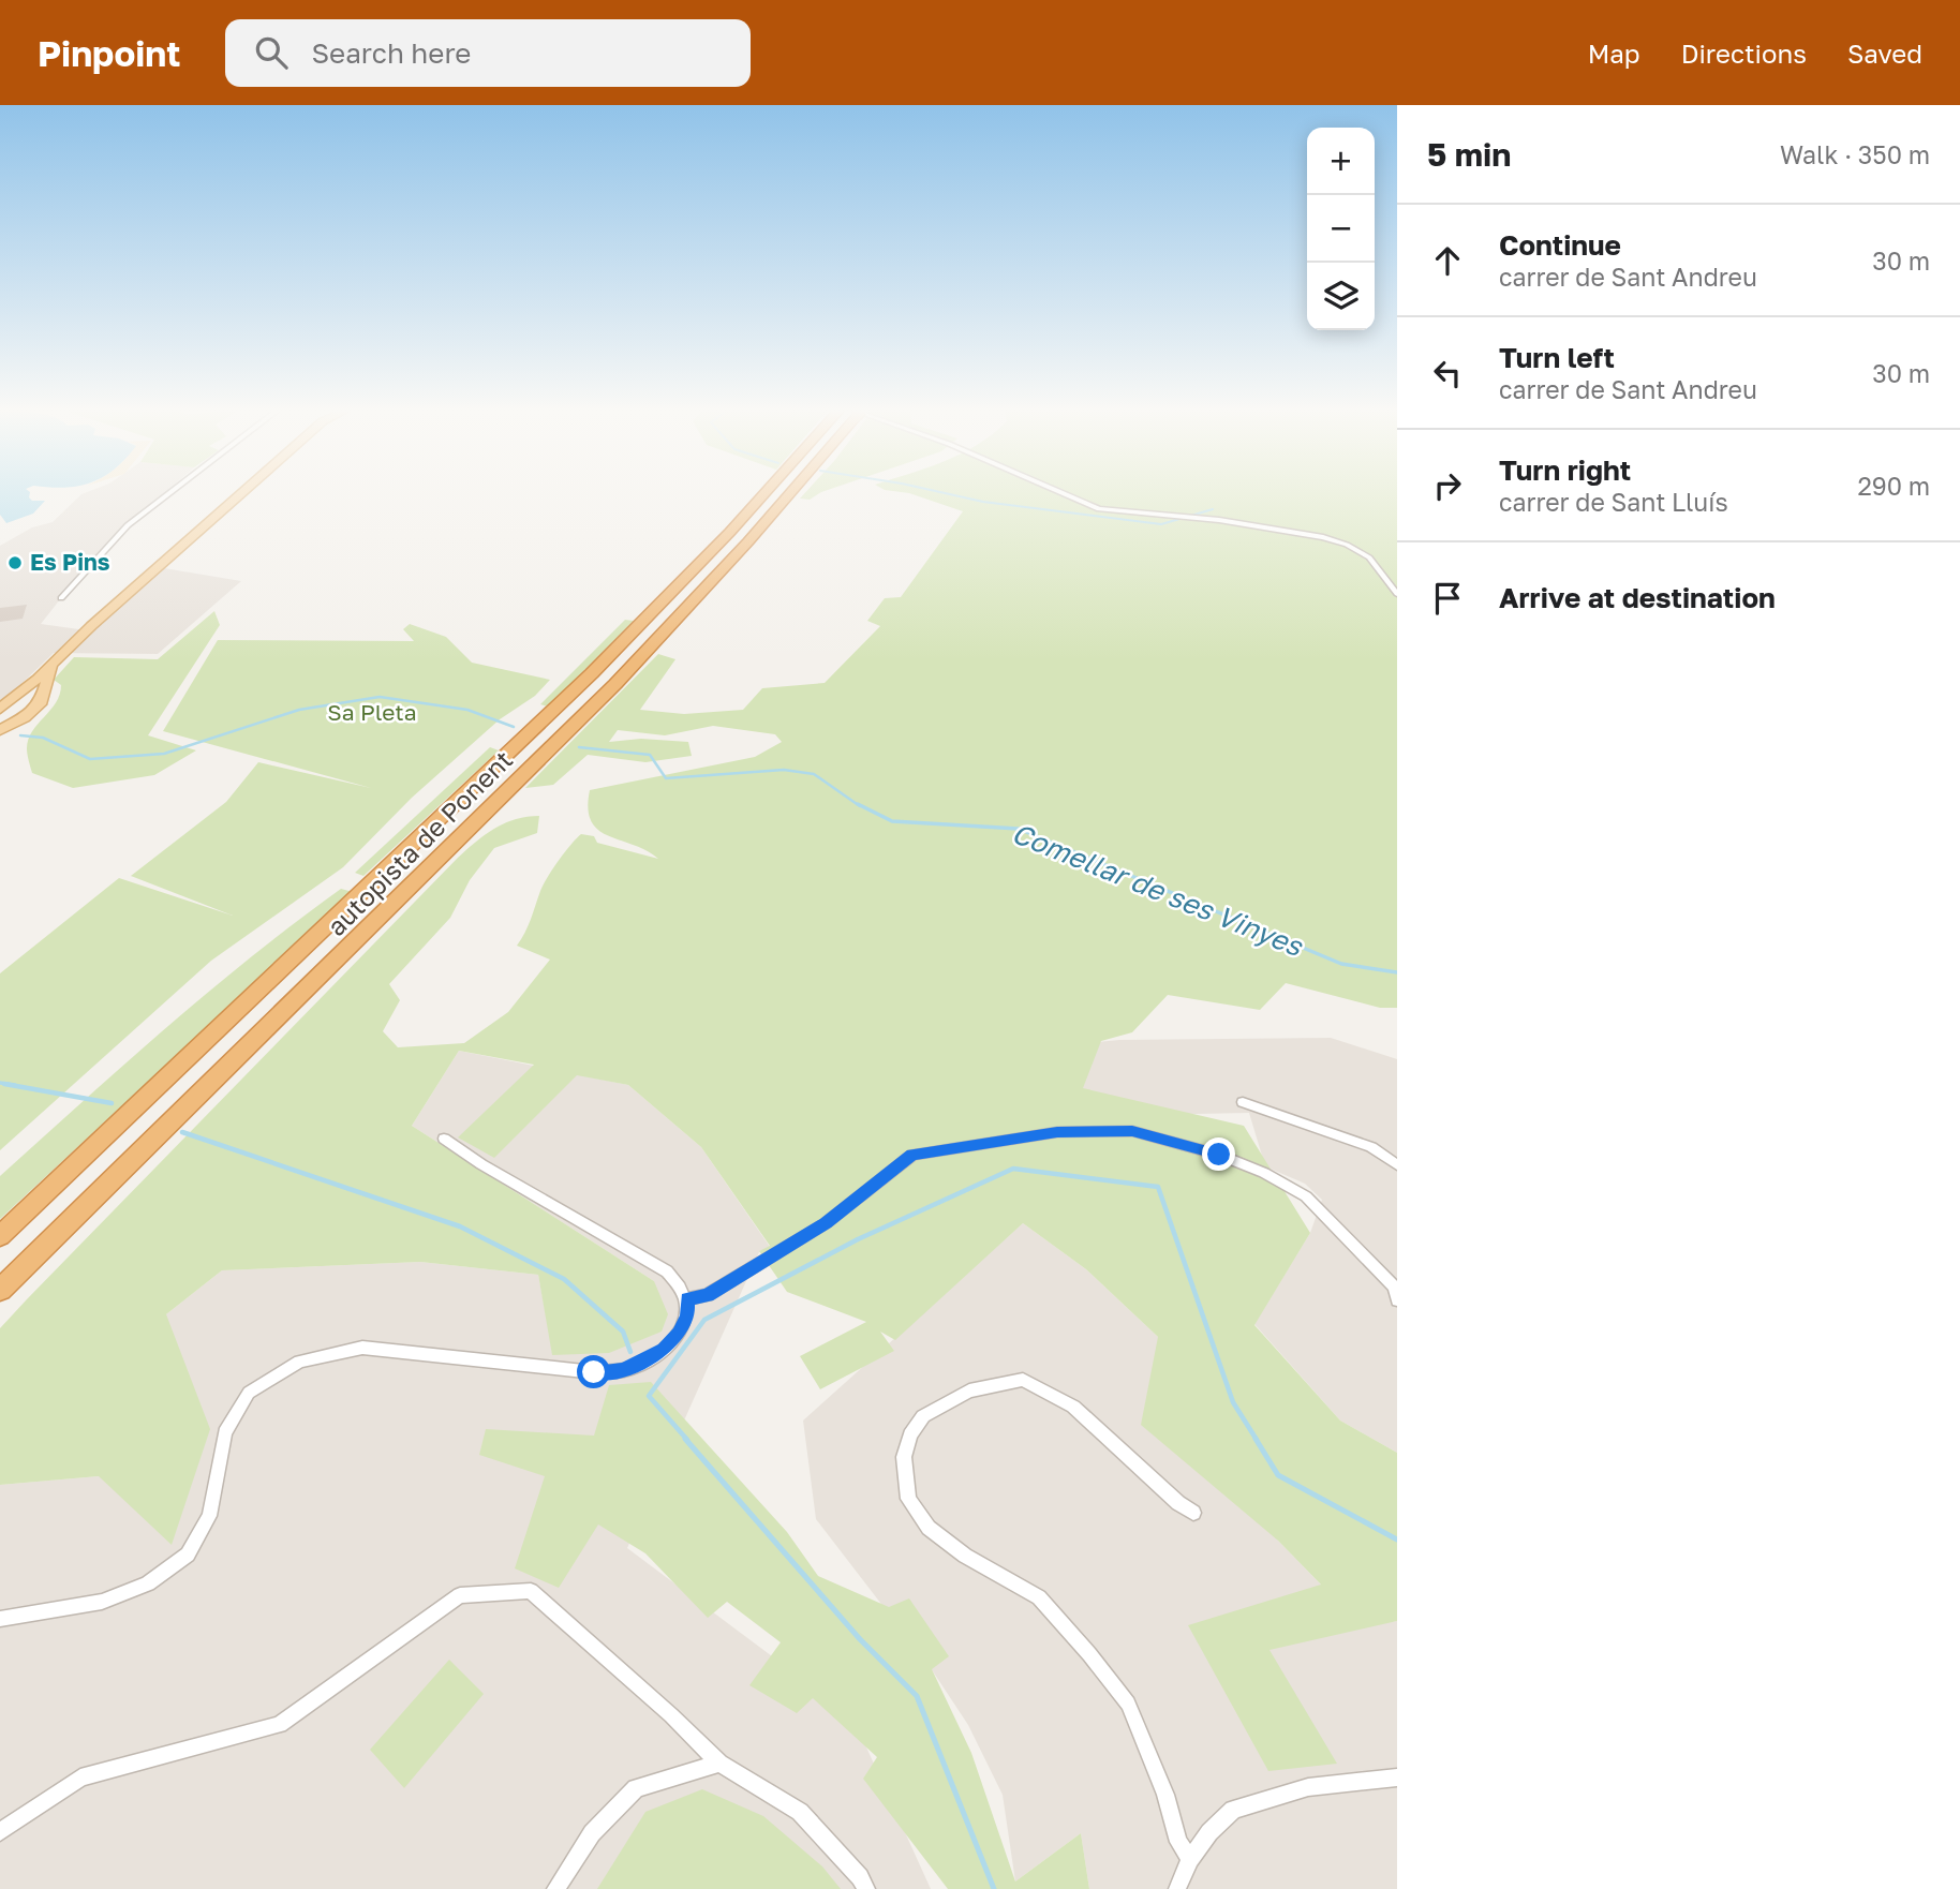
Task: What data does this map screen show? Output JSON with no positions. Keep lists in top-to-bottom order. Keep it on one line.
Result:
{"streets":{"highway":["autopista de Ponent"]},"water":["Comellar de ses Vinyes"],"parks":["Sa Pleta"],"places":["Es Pins"],"page":{"header":"Pinpoint","search":"Search here","nav":["Map","Directions","Saved"],"heading":["5 min","Walk · 350 m"],"map_buttons":["+","−"],"list":[["Continue","carrer de Sant Andreu","30 m"],["Turn left","carrer de Sant Andreu","30 m"],["Turn right","carrer de Sant Lluís","290 m"],"Arrive at destination"]}}
